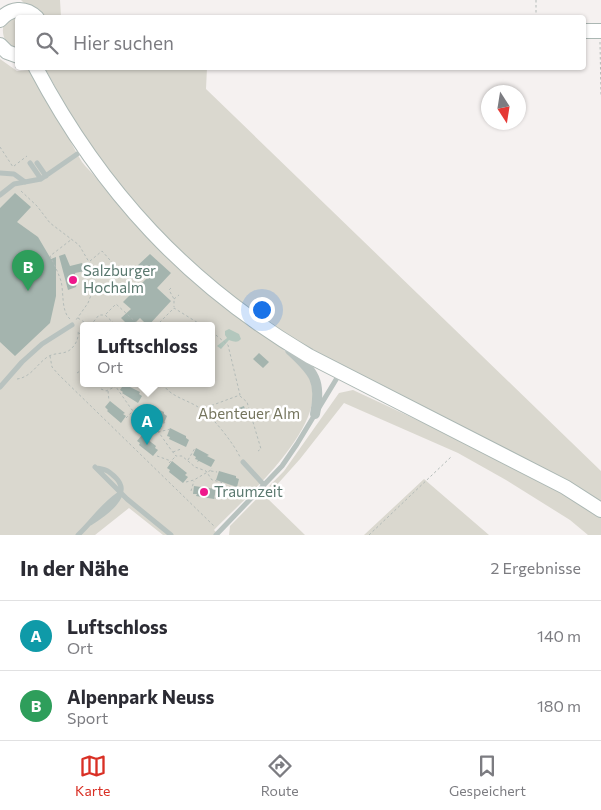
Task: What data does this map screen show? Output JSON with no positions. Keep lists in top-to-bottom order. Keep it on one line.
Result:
{"parks":["Abenteuer Alm"],"places":["Salzburger Hochalm","Traumzeit"],"north":"bottom","page":{"search":"Hier suchen","pins":["B","A"],"popup":["Luftschloss","Ort"],"heading":["In der Nähe","2 Ergebnisse"],"list":[{"mark":"A","name":"Luftschloss","note":"Ort","value":"140 m"},{"mark":"B","name":"Alpenpark Neuss","note":"Sport","value":"180 m"}],"nav":["Karte","Route","Gespeichert"]}}
